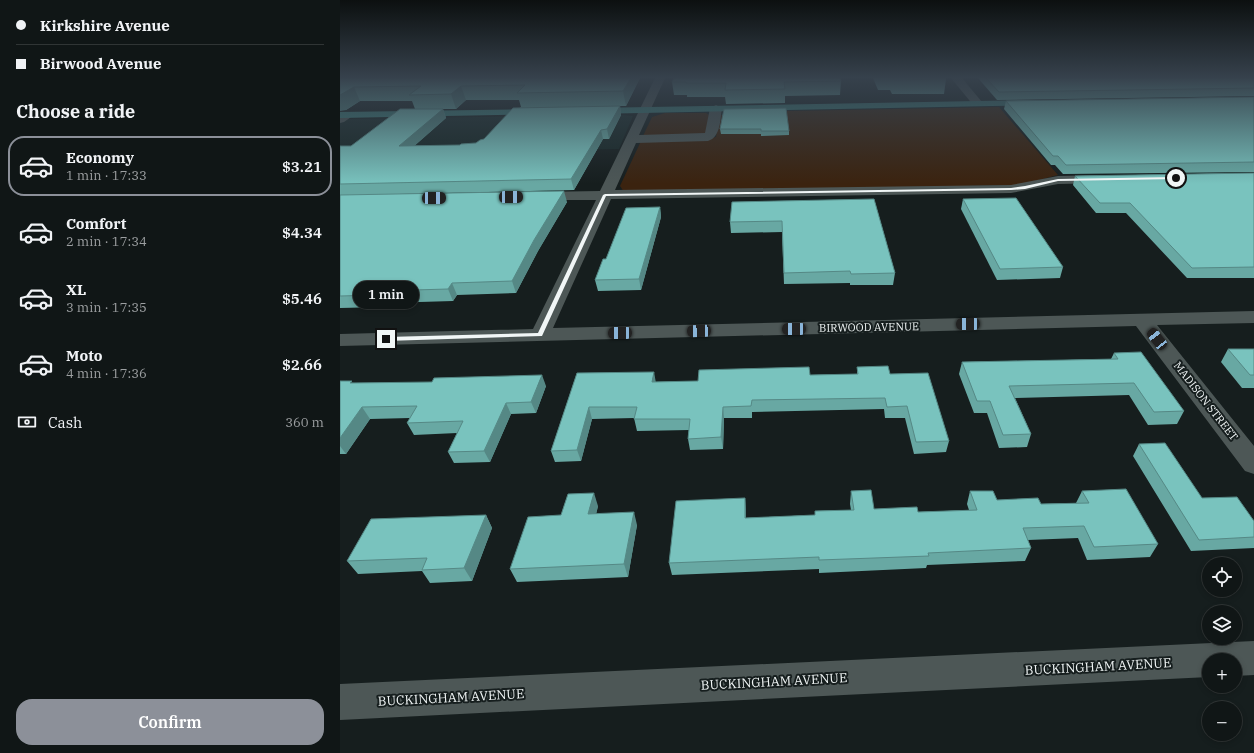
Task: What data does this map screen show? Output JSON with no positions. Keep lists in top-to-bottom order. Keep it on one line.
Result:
{"streets":{"street":["BIRWOOD AVENUE","MADISON STREET","BUCKINGHAM AVENUE"]},"crossings":[["BIRWOOD AVENUE","MADISON STREET"]],"page":{"banner":["Kirkshire Avenue","Birwood Avenue"],"heading":"Choose a ride","list":[{"name":"Economy","note":"1 min · 17:33","value":"$3.21"},{"name":"Comfort","note":"2 min · 17:34","value":"$4.34"},{"name":"XL","note":"3 min · 17:35","value":"$5.46"},{"name":"Moto","note":"4 min · 17:36","value":"$2.66"}],"bubble":"1 min","pay":["Cash","360 m"],"map_buttons":["+","−"],"buttons":"Confirm"}}
